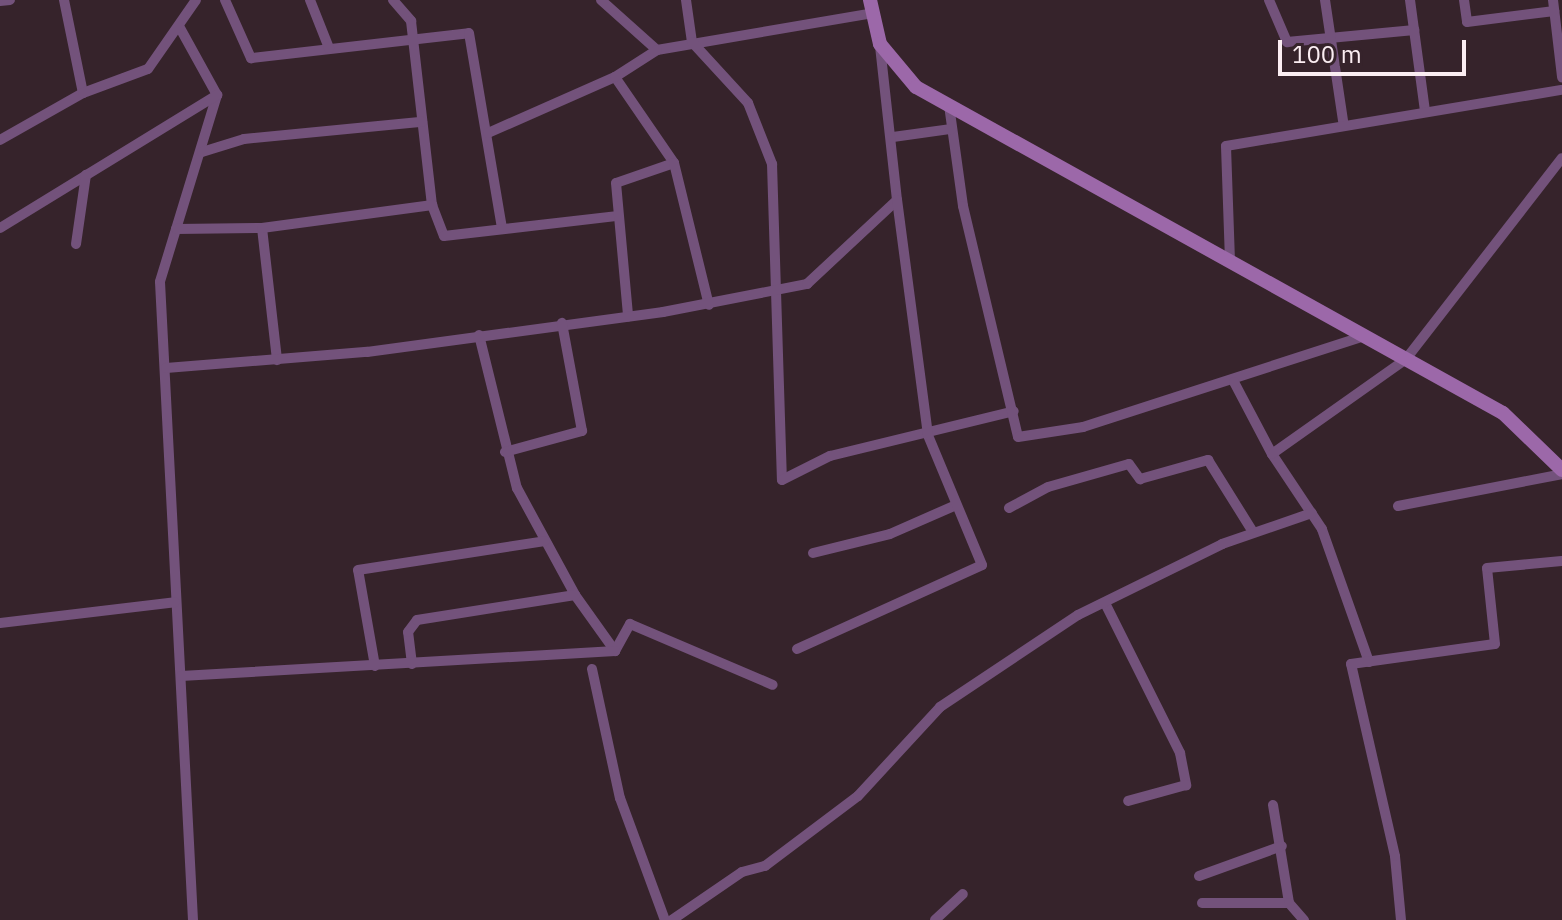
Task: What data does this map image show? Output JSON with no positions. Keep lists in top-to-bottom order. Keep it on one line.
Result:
{"scale_bar":"100 m"}
